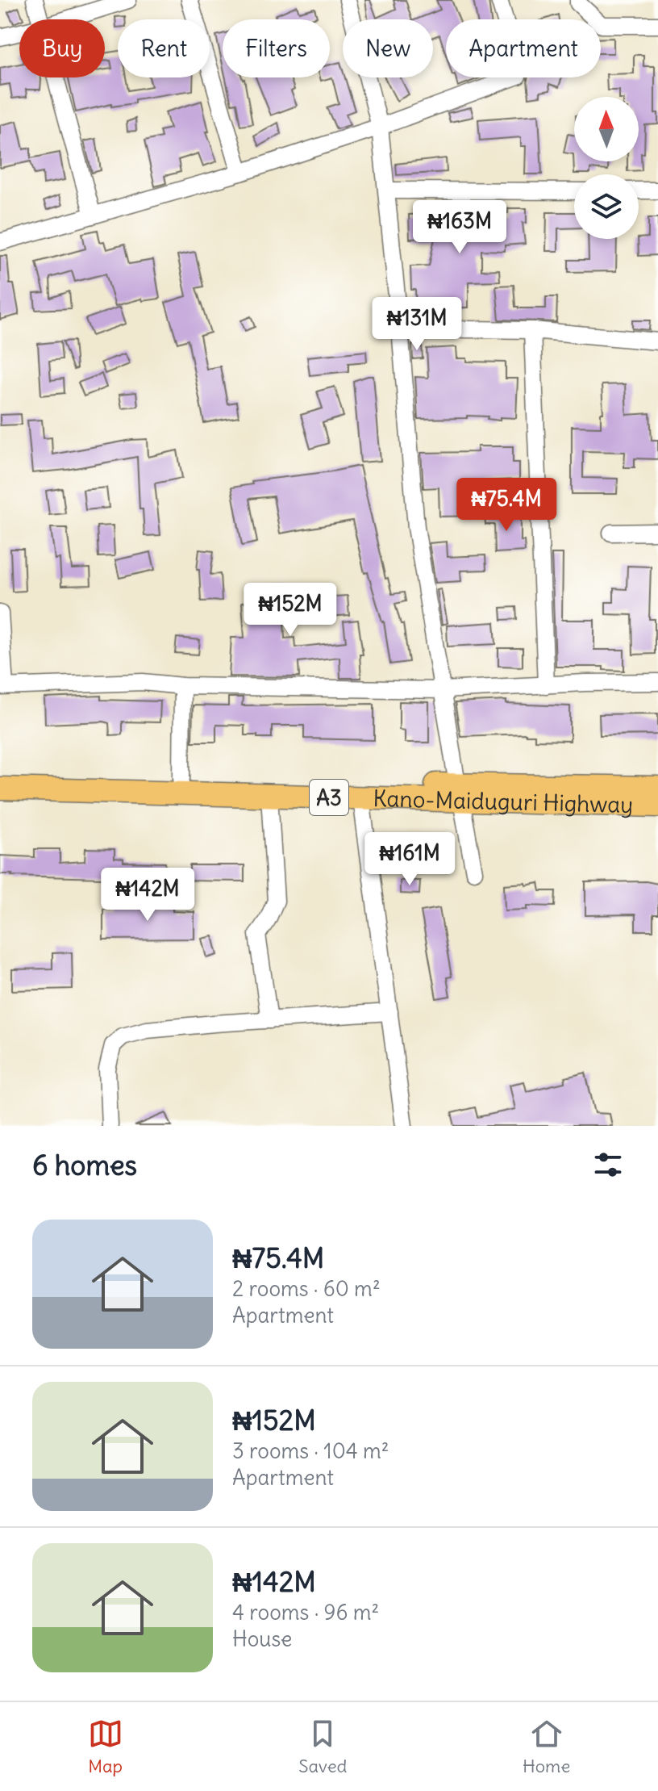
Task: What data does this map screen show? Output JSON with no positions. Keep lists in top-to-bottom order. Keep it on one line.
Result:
{"streets":{"highway":["A3","Kano-Maiduguri Highway"]},"north":"top","page":{"chip":["Buy","Rent","Filters","New","Apartment"],"price":["₦163M","₦131M","₦75.4M","₦152M","₦161M","₦142M"],"heading":"6 homes","list":[{"name":"₦75.4M","note":"2 rooms · 60 m² · Apartment"},{"name":"₦152M","note":"3 rooms · 104 m² · Apartment"},{"name":"₦142M","note":"4 rooms · 96 m² · House"}],"tabs":["Map","Saved","Home"]}}
